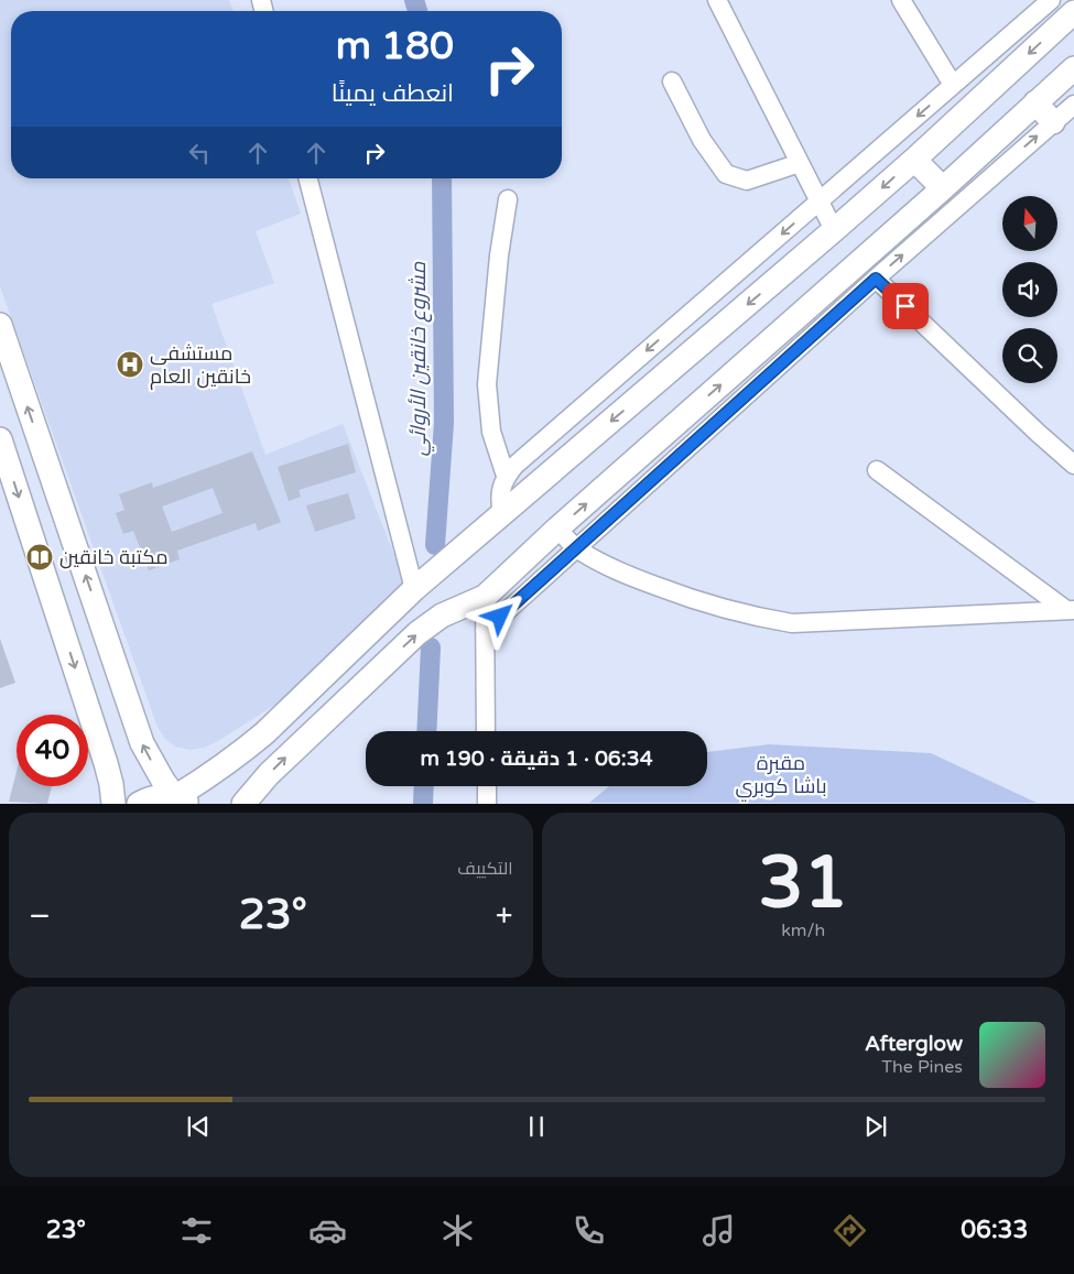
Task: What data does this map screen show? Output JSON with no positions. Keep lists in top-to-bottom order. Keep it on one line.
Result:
{"water":["مشروع خانقين الأروائي"],"parks":["مقبرة باشا كوبري"],"places":{"hospital":["مستشفى خانقين العام"],"library":["مكتبة خانقين"]},"north":"top","page":{"turn":["180 m","انعطف يمينًا"],"limit":"40","trip":"06:34 · 1 دقيقة · 190 m","tile":[["31","km/h"],"التكييف"],"heat":["−","23°","+"],"song":["Afterglow","The Pines"],"tabs":["06:33","23°"]}}
